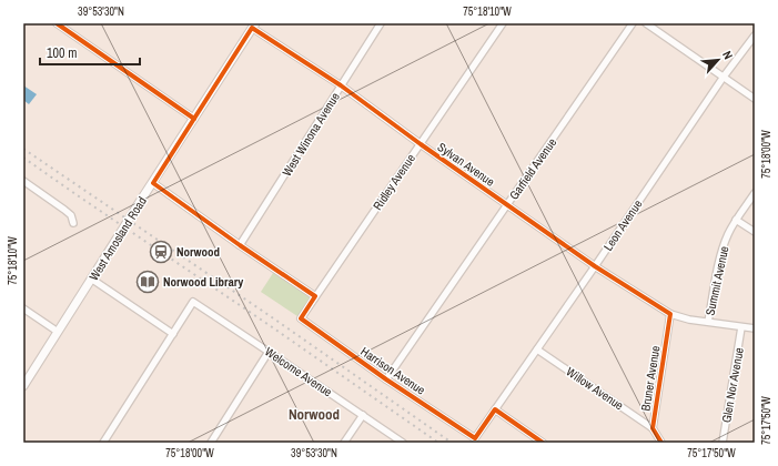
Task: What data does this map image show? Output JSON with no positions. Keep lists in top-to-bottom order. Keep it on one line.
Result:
{"streets":{"street":["West Winona Avenue","Sylvan Avenue","Garfield Avenue","Ridley Avenue","Leon Avenue","West Amosland Road","Summit Avenue","Harrison Avenue","Welcome Avenue","Bruner Avenue","Glen Nor Avenue","Willow Avenue"]},"crossings":[["West Winona Avenue","Sylvan Avenue"],["Sylvan Avenue","Garfield Avenue"],["Sylvan Avenue","Ridley Avenue"],["Sylvan Avenue","Leon Avenue"],["Sylvan Avenue","West Amosland Road"],["Sylvan Avenue","Summit Avenue"],["Sylvan Avenue","Bruner Avenue"],["Sylvan Avenue","Glen Nor Avenue"],["Garfield Avenue","Harrison Avenue"],["Ridley Avenue","Harrison Avenue"],["Leon Avenue","Harrison Avenue"],["Leon Avenue","Willow Avenue"],["Bruner Avenue","Willow Avenue"]],"districts":["Norwood"],"places":{"station":["Norwood"],"library":["Norwood Library"]},"scale_bar":"100 m","north":"top right","coordinates":["39°53'30\"N","75°18'10\"W","75°18'00\"W","75°17'50\"W"]}
